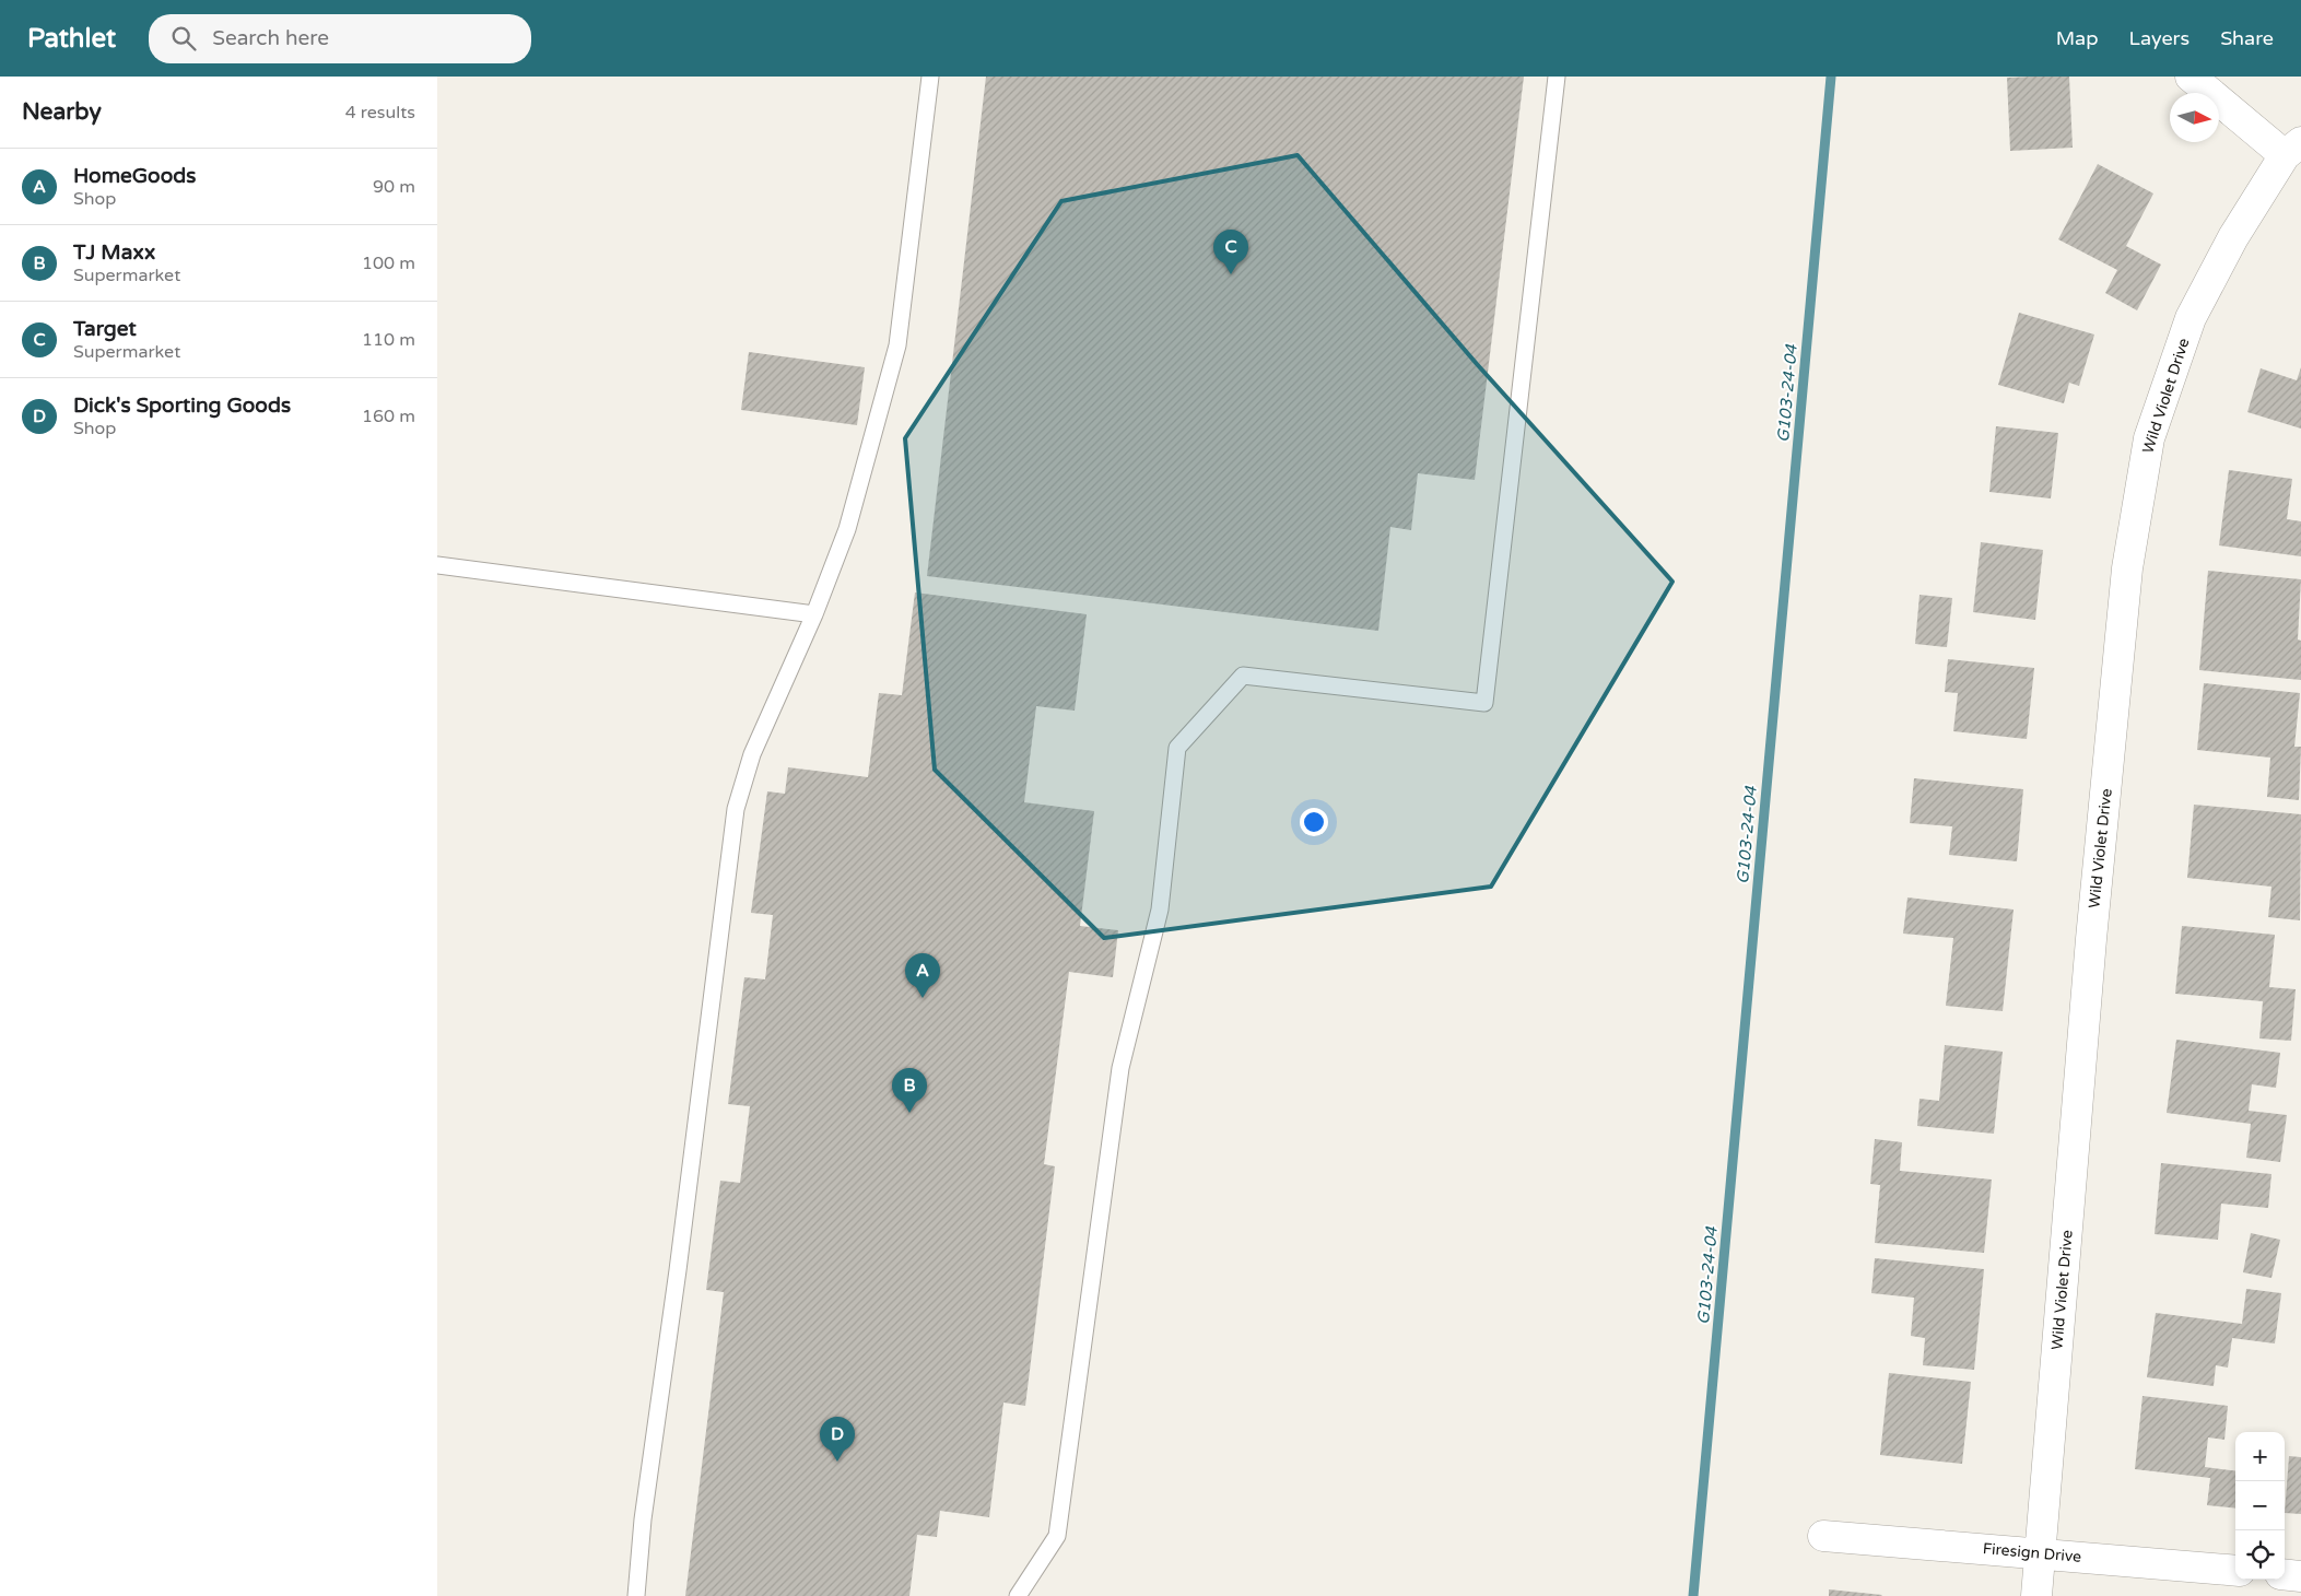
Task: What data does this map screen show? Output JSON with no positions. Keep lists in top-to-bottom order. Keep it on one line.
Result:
{"streets":{"street":["Wild Violet Drive","Firesign Drive"]},"crossings":[["Wild Violet Drive","Firesign Drive"]],"water":["G103-24-04"],"north":"right","page":{"header":"Pathlet","search":"Search here","nav":["Map","Layers","Share"],"heading":["Nearby","4 results"],"list":[{"mark":"A","name":"HomeGoods","note":"Shop","value":"90 m"},{"mark":"B","name":"TJ Maxx","note":"Supermarket","value":"100 m"},{"mark":"C","name":"Target","note":"Supermarket","value":"110 m"},{"mark":"D","name":"Dick's Sporting Goods","note":"Shop","value":"160 m"}],"pins":["C","A","B","D"],"map_buttons":["+","−"]}}
